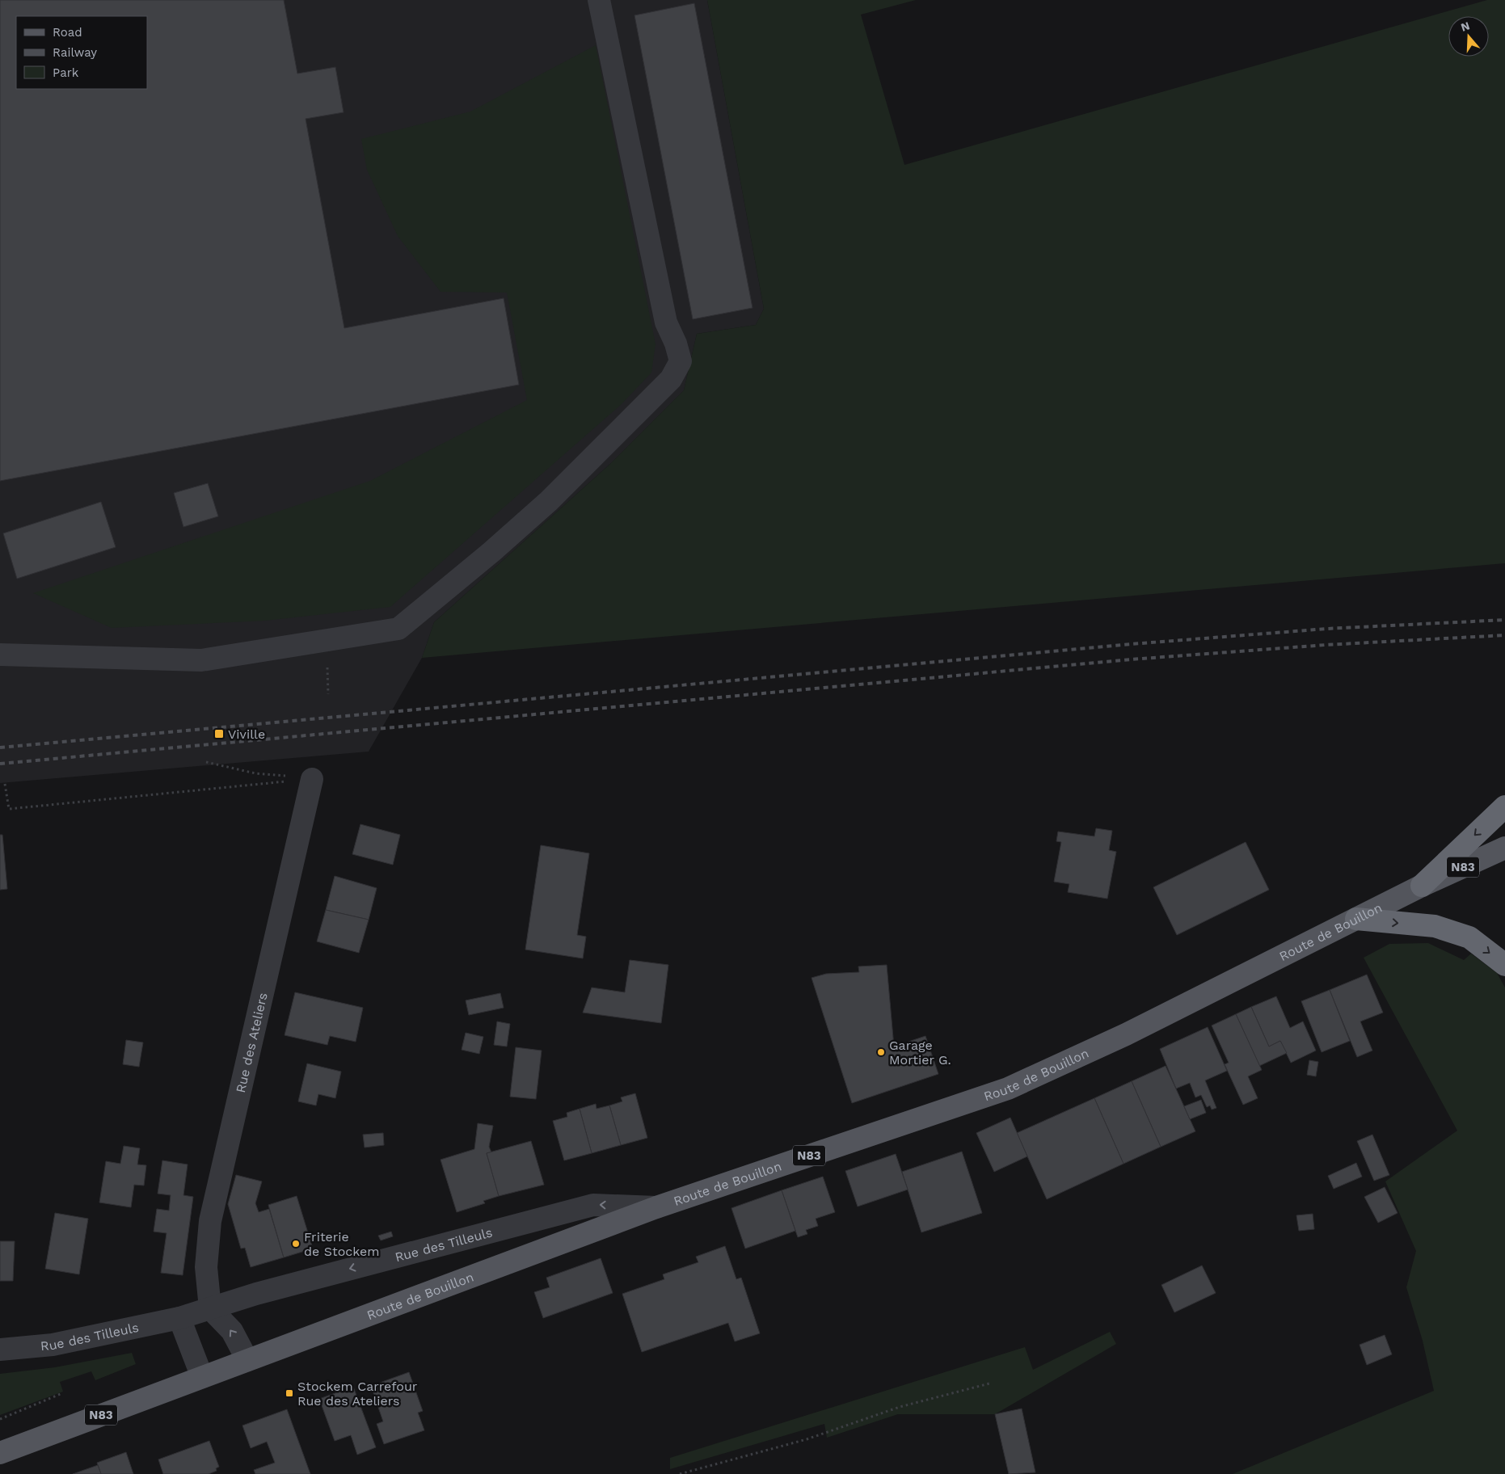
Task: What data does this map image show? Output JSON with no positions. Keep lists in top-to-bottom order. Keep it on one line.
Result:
{"streets":{"main road":["N83","Route de Bouillon"],"street":["Rue des Ateliers","Rue des Tilleuls"]},"crossings":[["Route de Bouillon","Rue des Tilleuls"],["Rue des Ateliers","Rue des Tilleuls"]],"one_way":["Rue des Tilleuls"],"places":{"transit":["Viville","Stockem Carrefour Rue des Ateliers"],"other":["Garage Mortier G.","Friterie de Stockem"]},"legend":["Road","Railway","Park"],"north":"top"}
